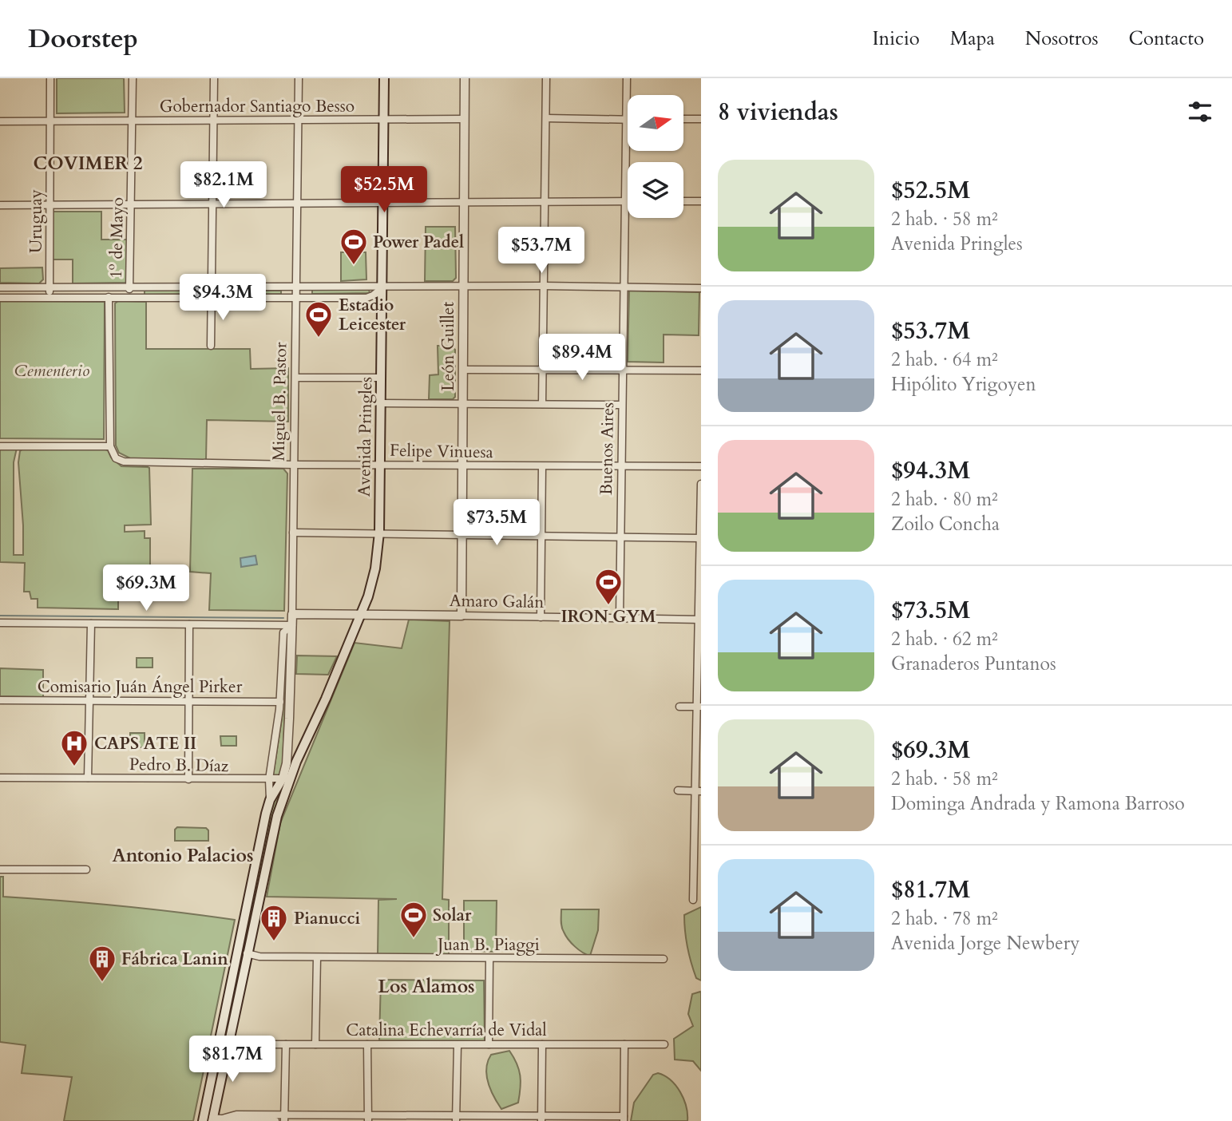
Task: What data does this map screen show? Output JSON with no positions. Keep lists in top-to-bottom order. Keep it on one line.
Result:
{"streets":{"main road":["Avenida Pringles"],"street":["Gobernador Santiago Besso","Uruguay","1º de Mayo","León Guillet","Miguel B. Pastor","Buenos Aires","Felipe Vinuesa","Amaro Galán","Comisario Juán Ángel Pirker","Pedro B. Díaz","Juan B. Piaggi","Catalina Echevarría de Vidal"]},"crossings":[["Gobernador Santiago Besso","Uruguay"],["Gobernador Santiago Besso","1º de Mayo"],["Gobernador Santiago Besso","León Guillet"],["Gobernador Santiago Besso","Miguel B. Pastor"],["Gobernador Santiago Besso","Avenida Pringles"],["1º de Mayo","Felipe Vinuesa"],["León Guillet","Felipe Vinuesa"],["León Guillet","Amaro Galán"],["Miguel B. Pastor","Avenida Pringles"],["Miguel B. Pastor","Felipe Vinuesa"],["Miguel B. Pastor","Amaro Galán"],["Miguel B. Pastor","Comisario Juán Ángel Pirker"],["Miguel B. Pastor","Pedro B. Díaz"],["Avenida Pringles","Felipe Vinuesa"],["Avenida Pringles","Amaro Galán"],["Avenida Pringles","Pedro B. Díaz"],["Buenos Aires","Felipe Vinuesa"],["Buenos Aires","Amaro Galán"]],"districts":["COVIMER 2","Antonio Palacios","Los Alamos"],"parks":["Cementerio"],"places":{"sports":["Power Padel","Estadio Leicester","IRON GYM","Solar"],"hospital":["CAPS ATE II"],"building":["Pianucci","Fábrica Lanin"]},"north":"right","page":{"header":"Doorstep","nav":["Inicio","Mapa","Nosotros","Contacto"],"heading":"8 viviendas","list":[{"name":"$52.5M","note":"2 hab. · 58 m² · Avenida Pringles"},{"name":"$53.7M","note":"2 hab. · 64 m² · Hipólito Yrigoyen"},{"name":"$94.3M","note":"2 hab. · 80 m² · Zoilo Concha"},{"name":"$73.5M","note":"2 hab. · 62 m² · Granaderos Puntanos"},{"name":"$69.3M","note":"2 hab. · 58 m² · Dominga Andrada y Ramona Barroso"},{"name":"$81.7M","note":"2 hab. · 78 m² · Avenida Jorge Newbery"}],"price":["$82.1M","$52.5M","$53.7M","$94.3M","$89.4M","$73.5M","$69.3M","$81.7M"]}}
